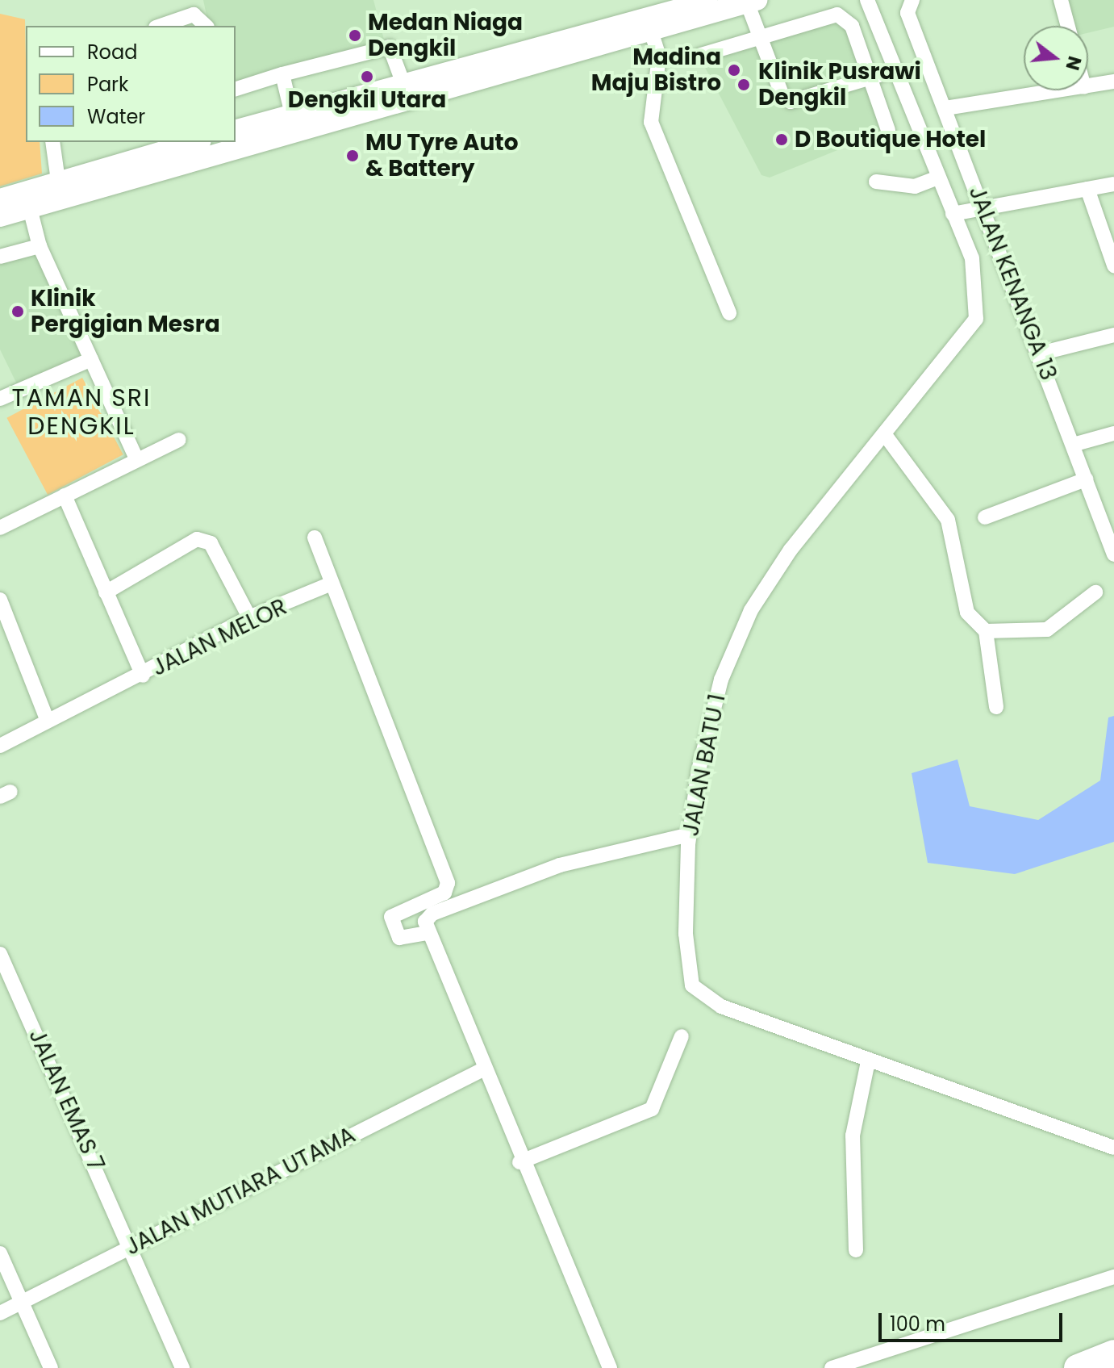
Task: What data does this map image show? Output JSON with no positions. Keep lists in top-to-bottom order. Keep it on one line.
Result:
{"streets":{"street":["JALAN KENANGA 13","JALAN MELOR","JALAN BATU 1","JALAN EMAS 7","JALAN MUTIARA UTAMA"]},"crossings":[["JALAN EMAS 7","JALAN MUTIARA UTAMA"]],"districts":["TAMAN SRI DENGKIL"],"places":["Medan Niaga Dengkil","Madina Maju Bistro","Dengkil Utara","Klinik Pusrawi Dengkil","D Boutique Hotel","MU Tyre Auto & Battery","Klinik Pergigian Mesra"],"legend":["Road","Park","Water"],"scale_bar":"100 m","north":"right"}
